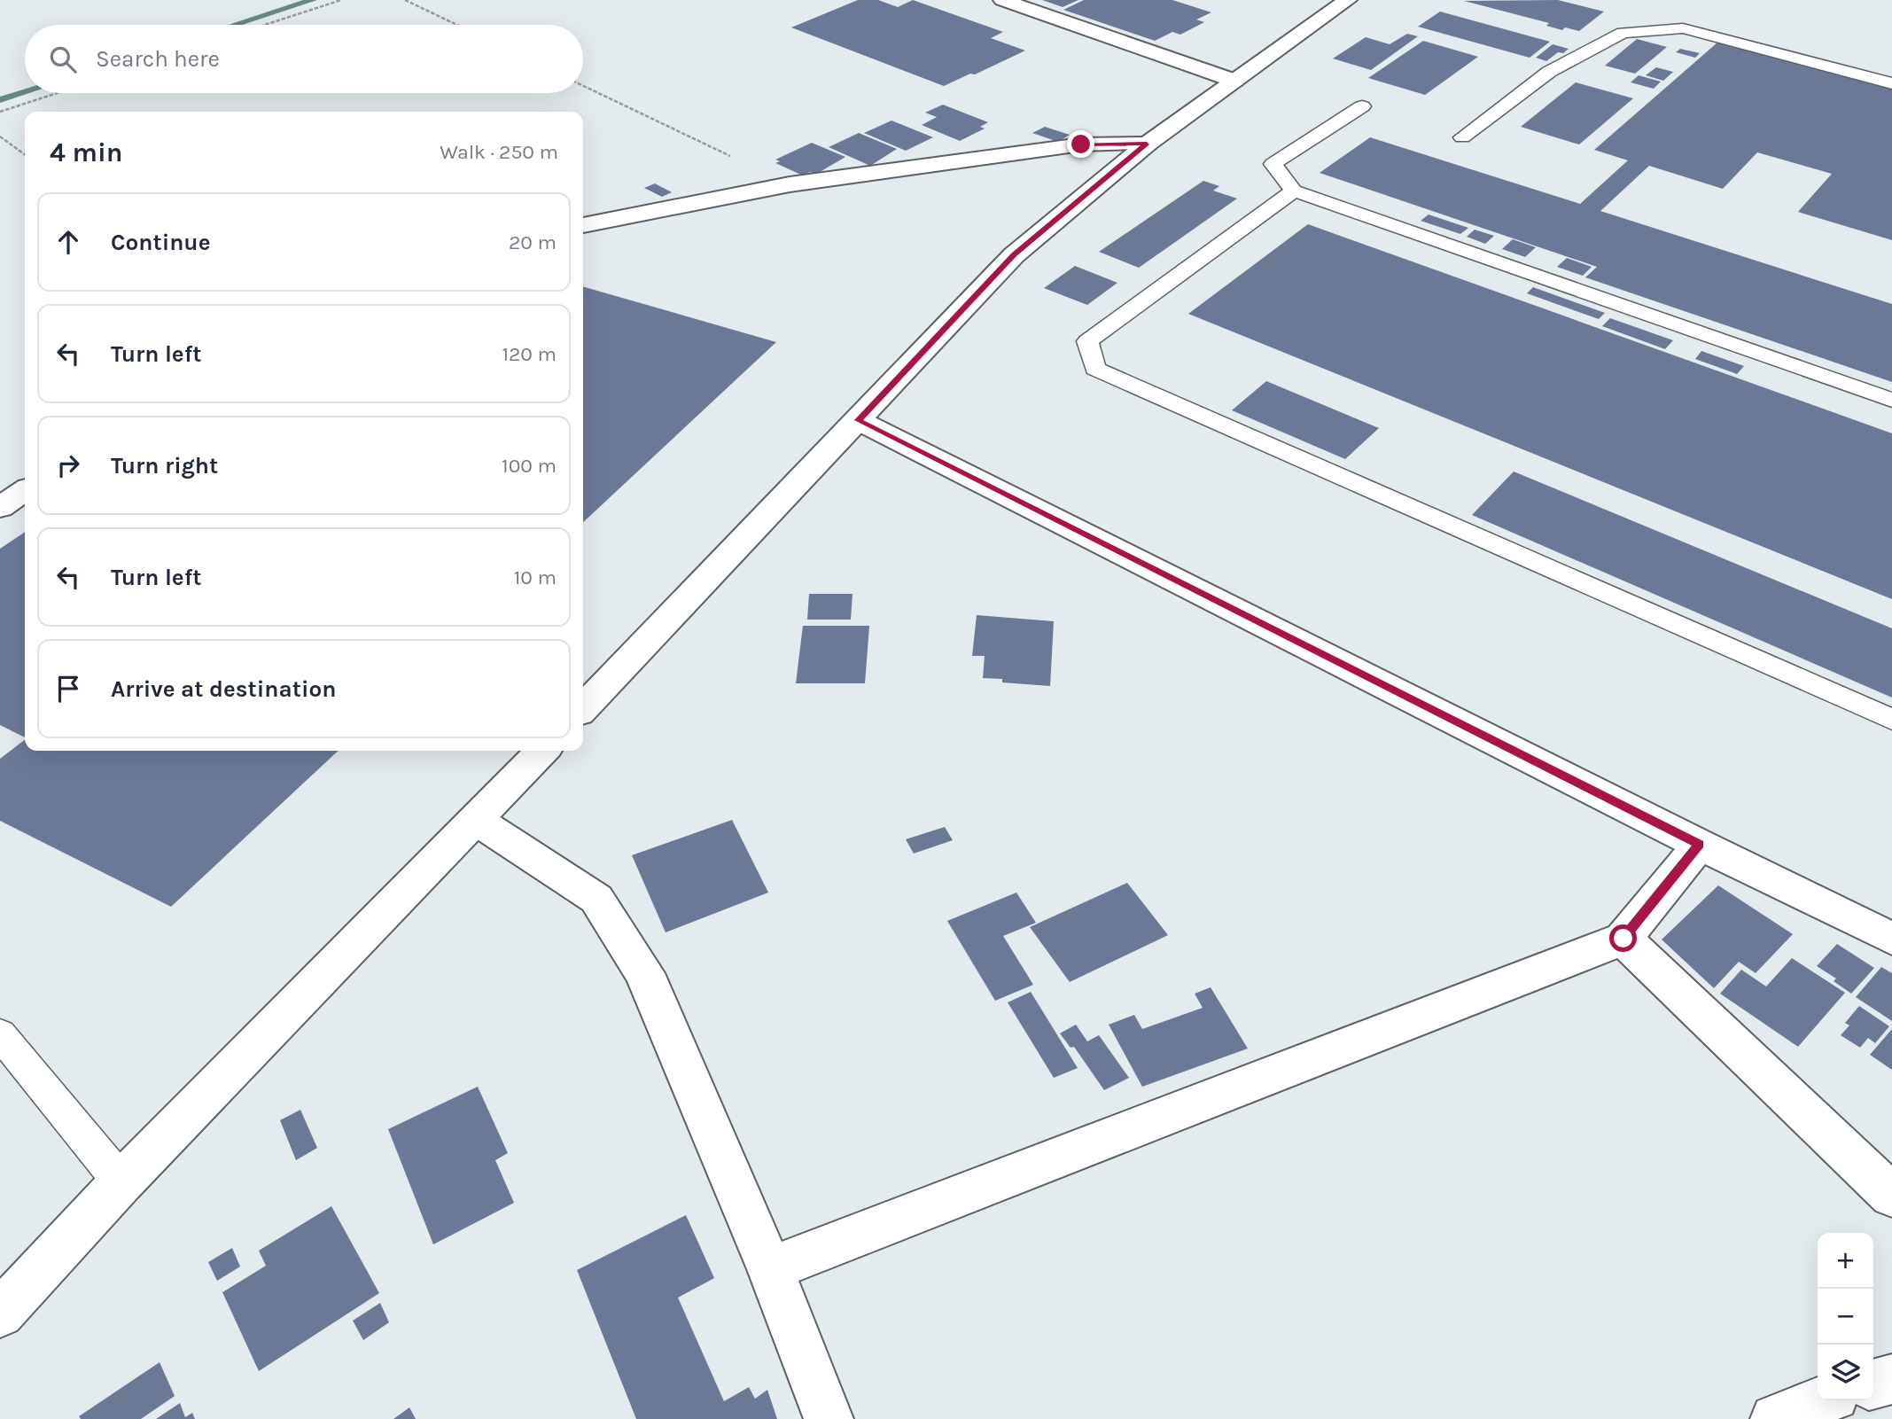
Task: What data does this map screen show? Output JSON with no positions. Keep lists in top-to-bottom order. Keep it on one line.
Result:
{"page":{"search":"Search here","heading":["4 min","Walk · 250 m"],"list":[["Continue","20 m"],["Turn left","120 m"],["Turn right","100 m"],["Turn left","10 m"],"Arrive at destination"],"map_buttons":["+","−"]}}
